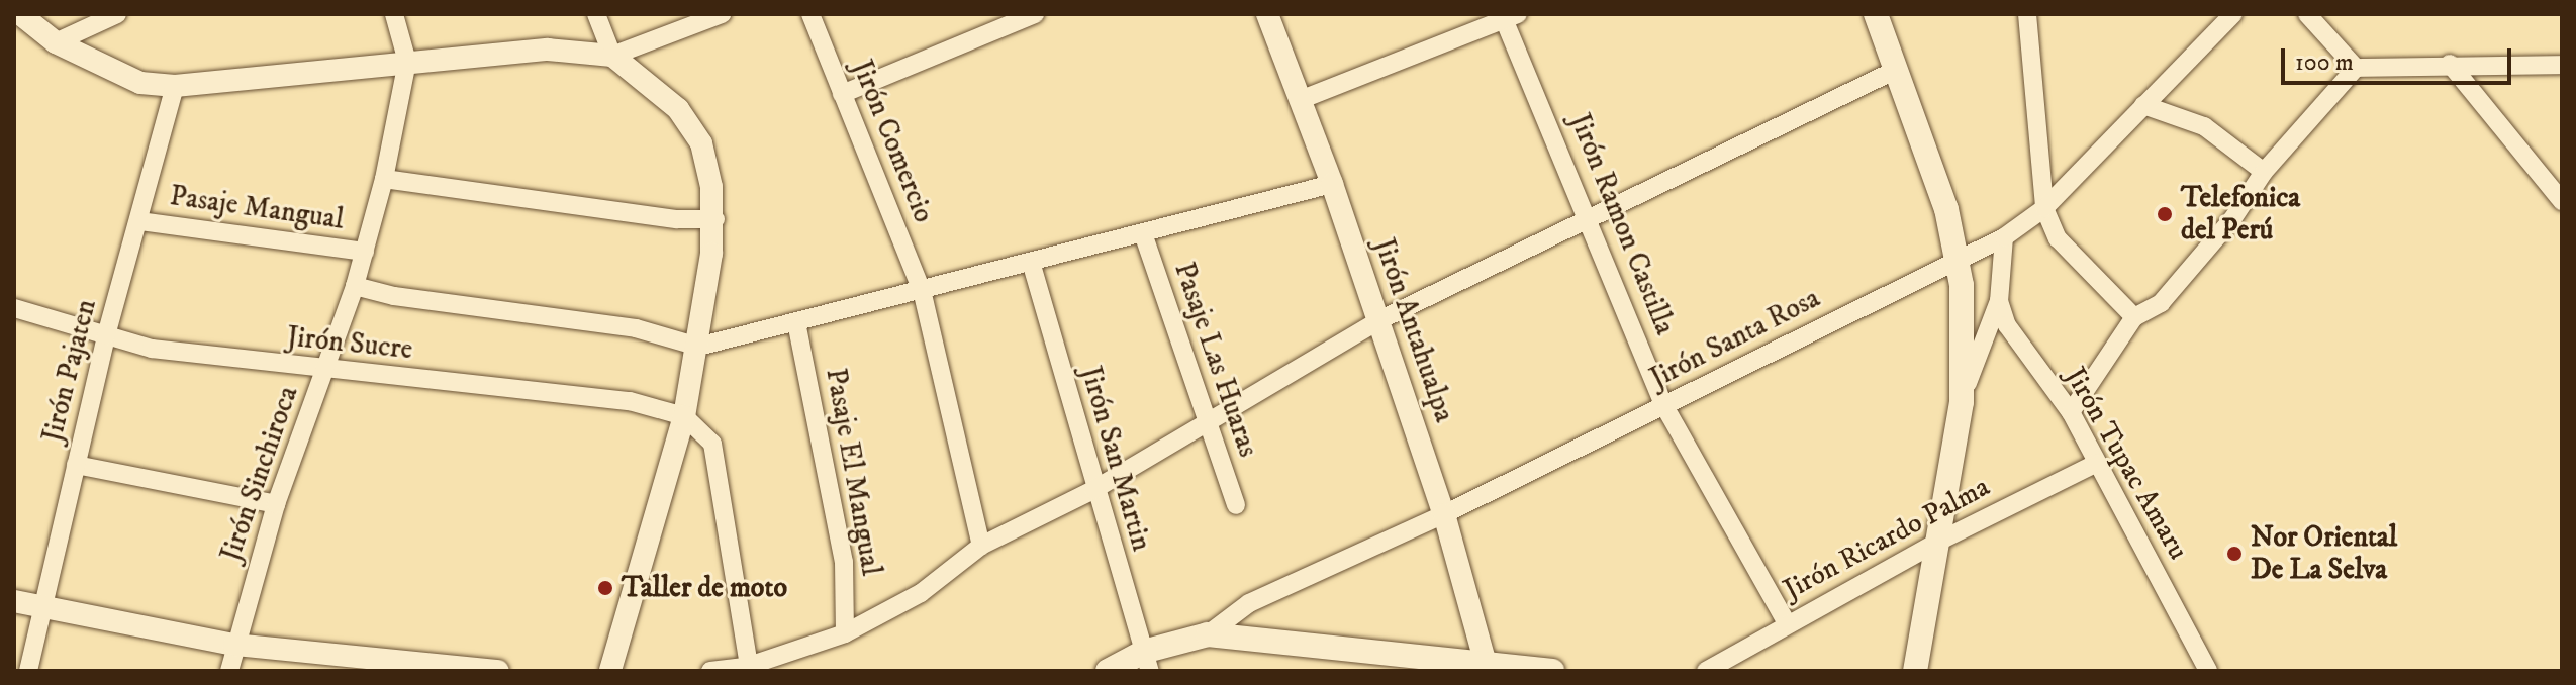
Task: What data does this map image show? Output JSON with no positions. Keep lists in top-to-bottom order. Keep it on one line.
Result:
{"streets":{"street":["Jirón Comercio","Pasaje Mangual","Jirón Ramon Castilla","Jirón Antahualpa","Jirón Santa Rosa","Jirón Sucre","Pasaje Las Huaras","Jirón Pajaten","Jirón San Martin","Jirón Tupac Amaru","Pasaje El Mangual","Jirón Sinchiroca","Jirón Ricardo Palma"]},"crossings":[["Pasaje Mangual","Jirón Pajaten"],["Pasaje Mangual","Jirón Sinchiroca"],["Jirón Ramon Castilla","Jirón Santa Rosa"],["Jirón Ramon Castilla","Jirón Ricardo Palma"],["Jirón Antahualpa","Jirón Santa Rosa"],["Jirón Santa Rosa","Jirón Tupac Amaru"],["Jirón Sucre","Jirón Pajaten"],["Jirón Sucre","Jirón Sinchiroca"],["Jirón Tupac Amaru","Jirón Ricardo Palma"]],"places":["Telefonica del Perú","Nor Oriental De La Selva","Taller de moto"],"scale_bar":"100 m"}
